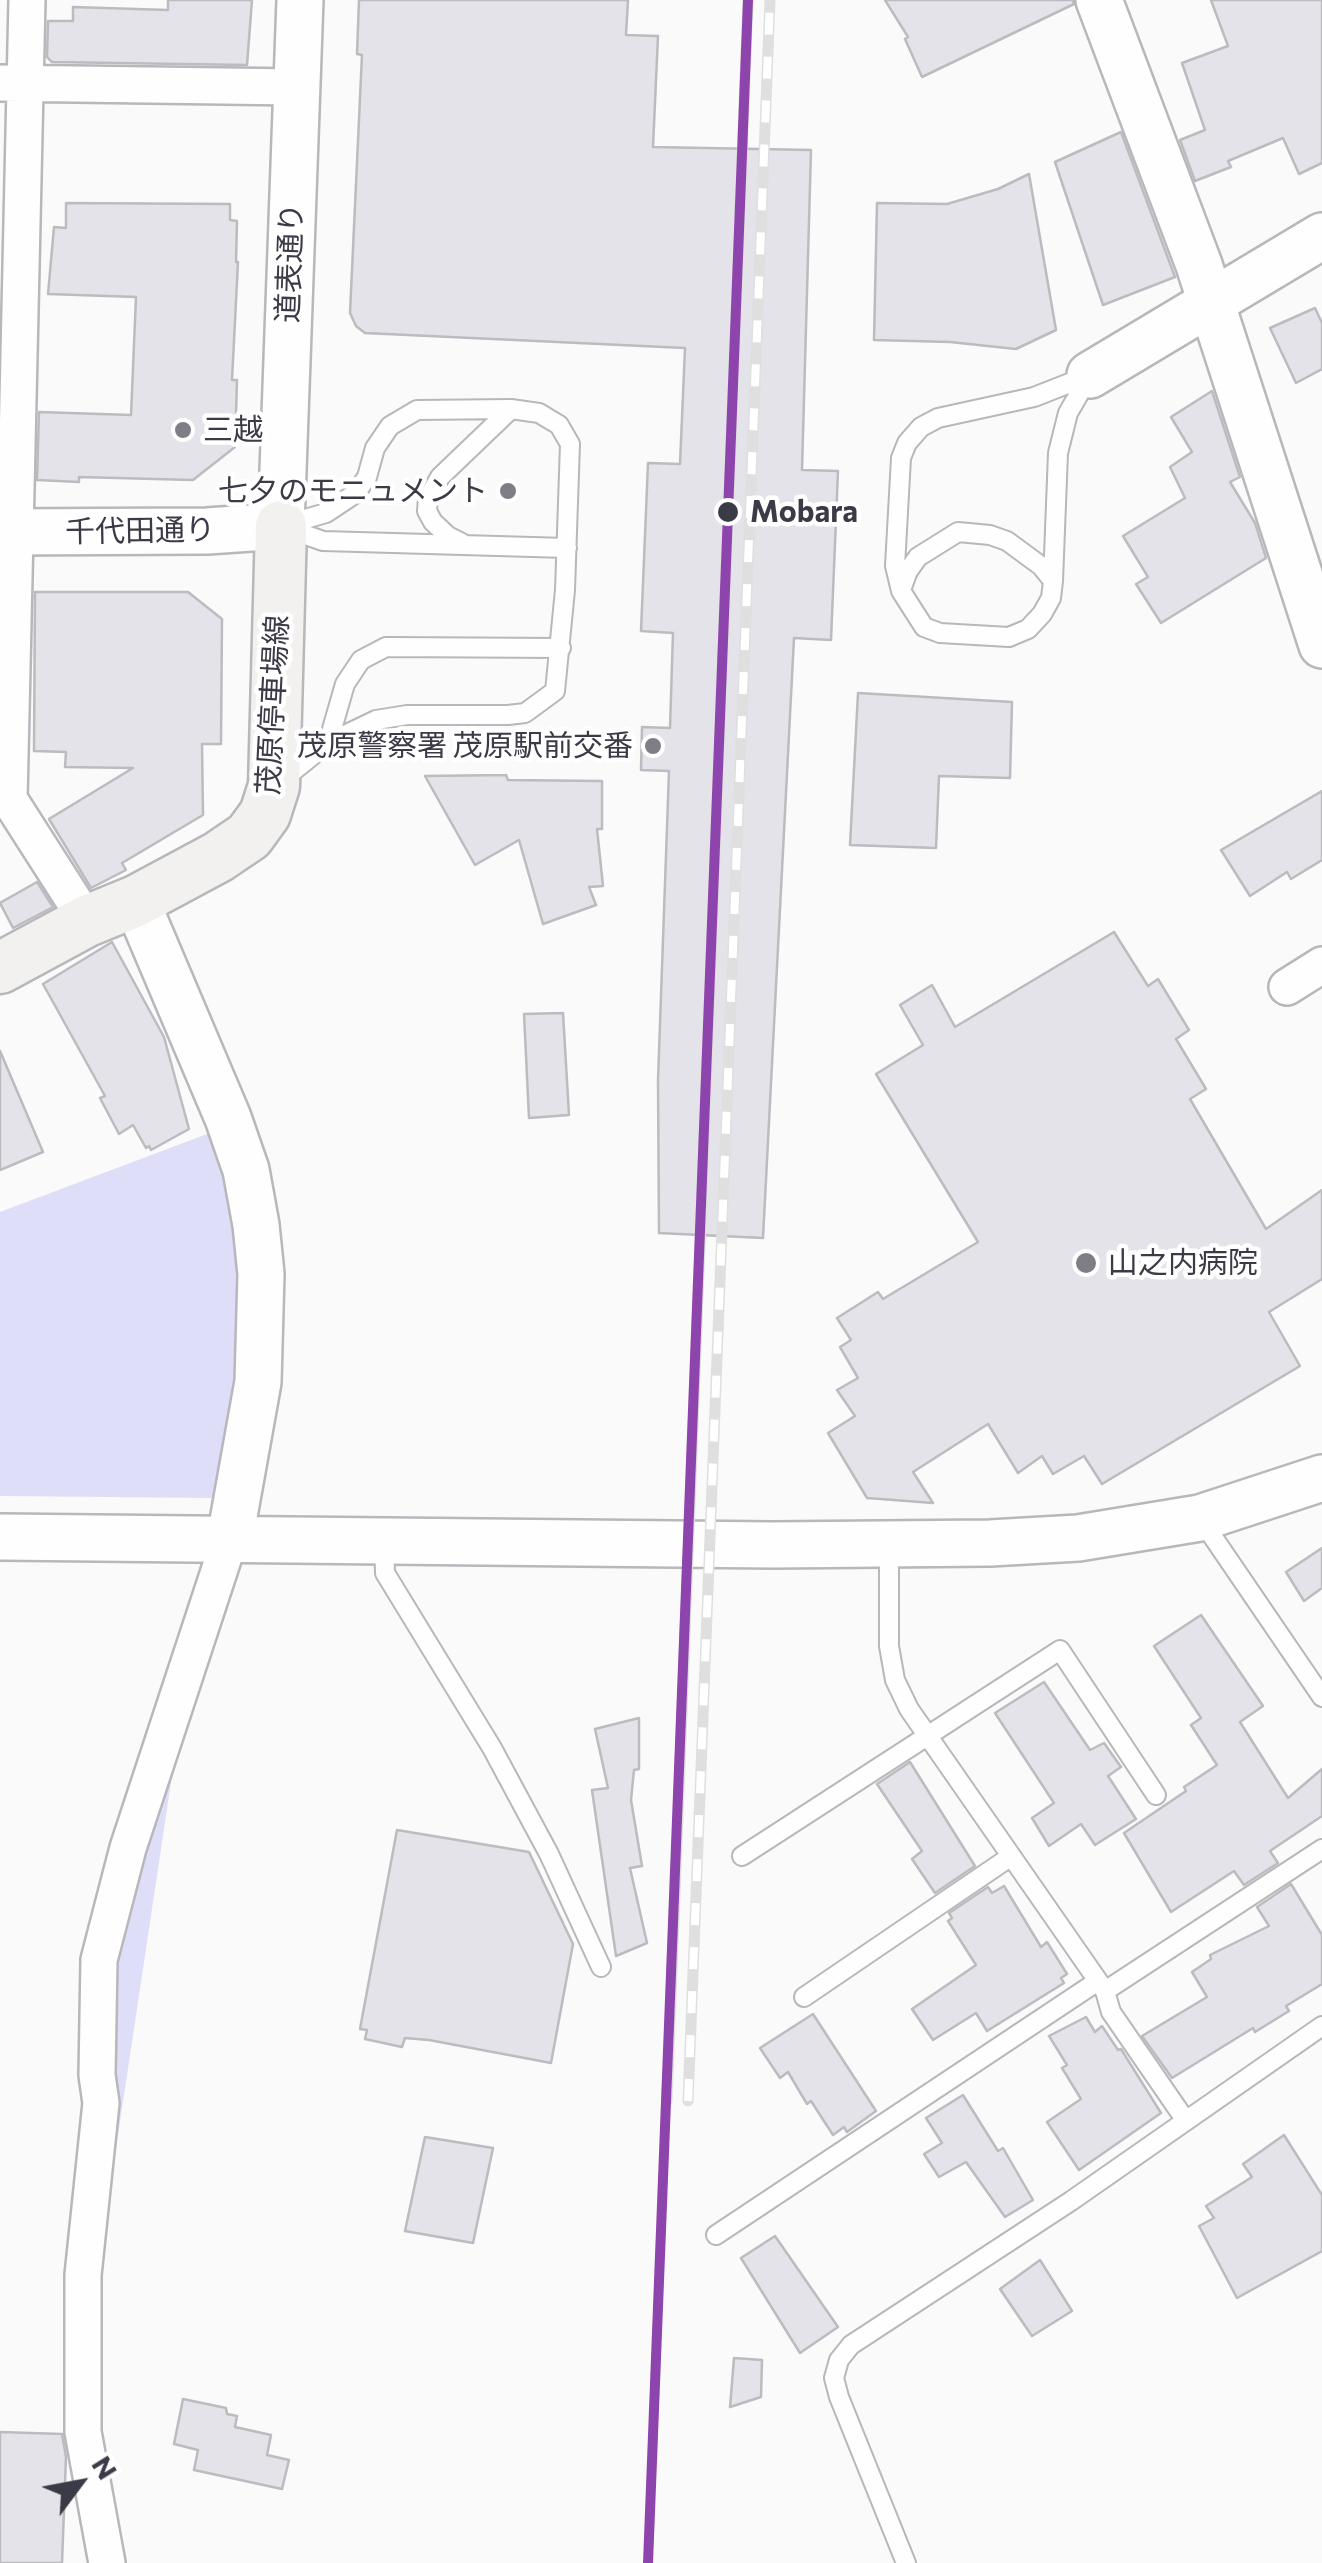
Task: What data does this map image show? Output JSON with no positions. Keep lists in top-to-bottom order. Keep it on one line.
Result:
{"streets":{"main road":["茂原停車場線"],"street":["道表通り","千代田通り"]},"crossings":[["道表通り","千代田通り"],["道表通り","茂原停車場線"],["千代田通り","茂原停車場線"]],"places":["三越","七夕のモニュメント","Mobara","茂原警察署 茂原駅前交番","山之内病院"],"north":"top right"}
